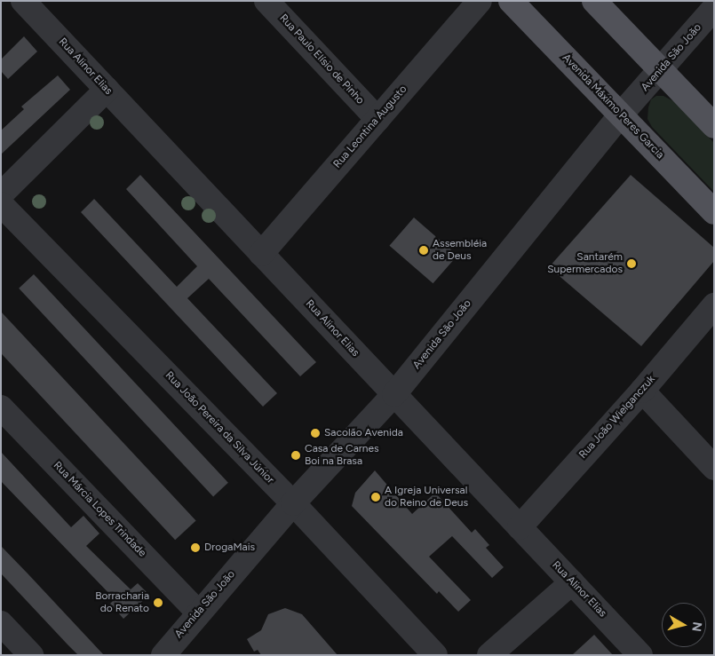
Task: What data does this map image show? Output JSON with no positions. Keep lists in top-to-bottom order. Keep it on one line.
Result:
{"streets":{"main road":["Avenida Máximo Peres Garcia"],"street":["Avenida São João","Rua Paulo Elísio de Pinho","Rua Alinor Elias","Rua Leontina Augusto","Rua João Wielganczuk","Rua João Pereira da Silva Júnior","Rua Márcia Lopes Trindade"]},"crossings":[["Avenida São João","Rua Alinor Elias"],["Avenida São João","Avenida Máximo Peres Garcia"],["Avenida São João","Rua João Pereira da Silva Júnior"],["Avenida São João","Rua Márcia Lopes Trindade"],["Rua Paulo Elísio de Pinho","Rua Leontina Augusto"],["Rua Alinor Elias","Rua Leontina Augusto"],["Rua Alinor Elias","Rua João Wielganczuk"]],"places":["Assembléia de Deus","Santarém Supermercados","Sacolão Avenida","Casa de Carnes Boi na Brasa","A Igreja Universal do Reino de Deus","DrogaMais","Borracharia do Renato"],"north":"right"}
